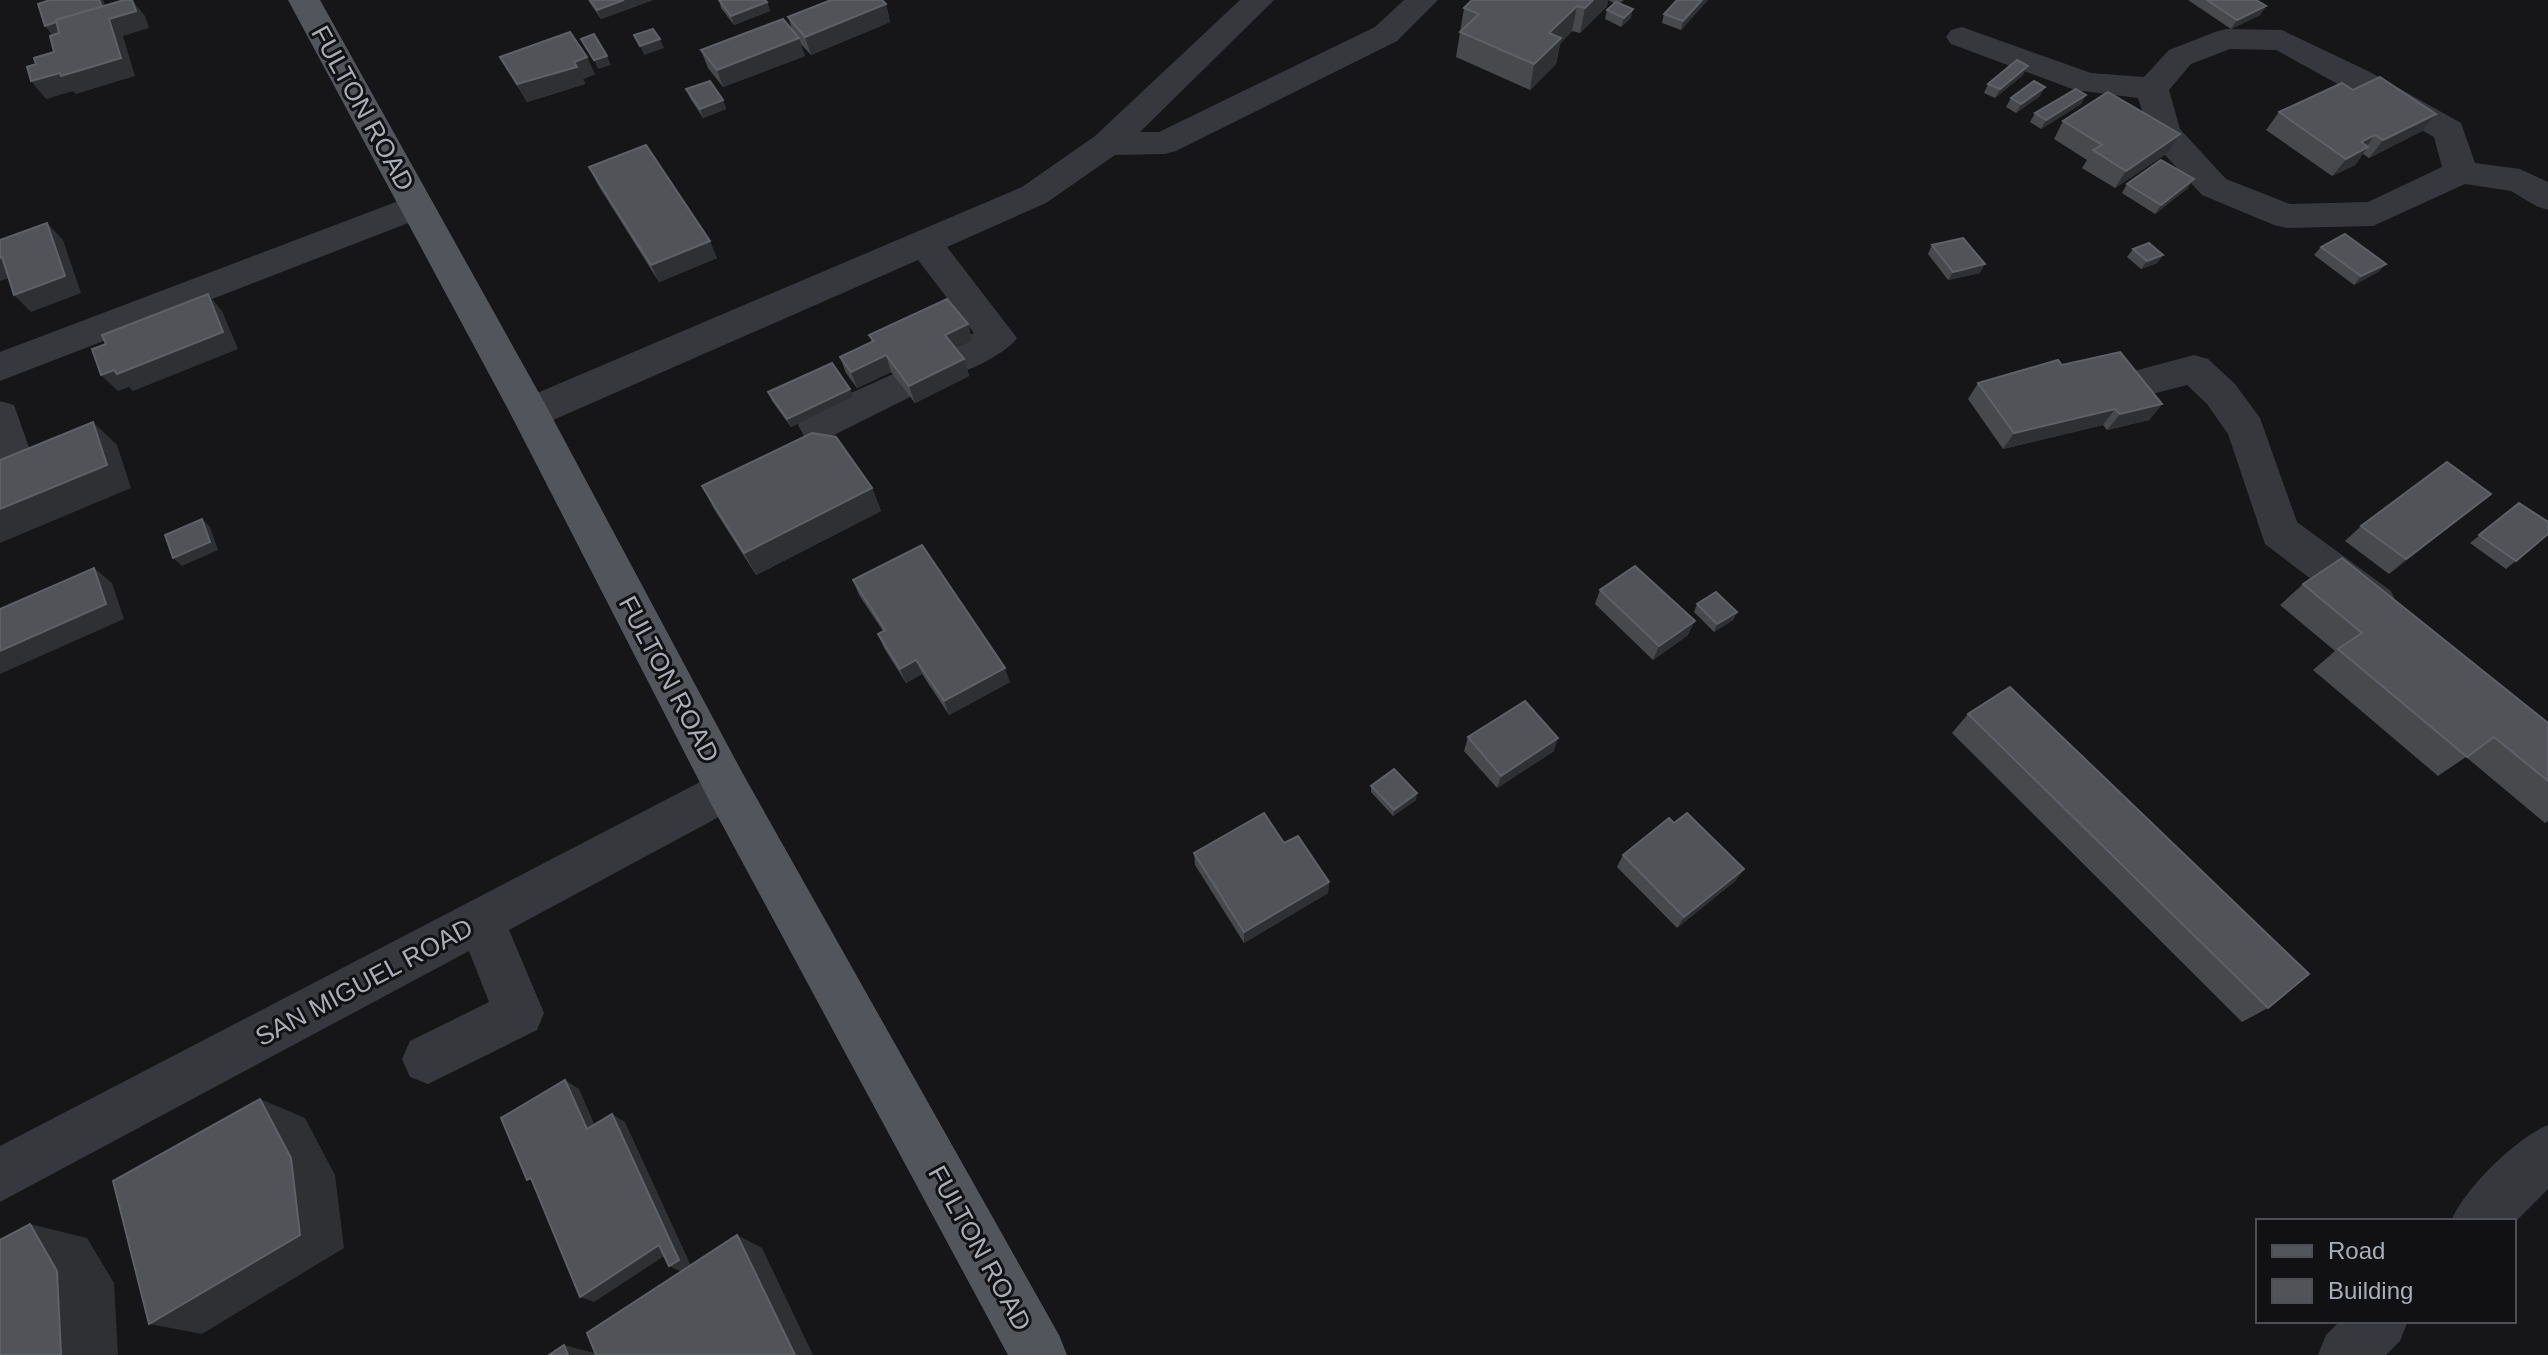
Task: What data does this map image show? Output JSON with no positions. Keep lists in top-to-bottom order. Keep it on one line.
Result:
{"streets":{"main road":["FULTON ROAD"],"street":["SAN MIGUEL ROAD"]},"crossings":[["FULTON ROAD","SAN MIGUEL ROAD"]],"legend":["Road","Building"]}
